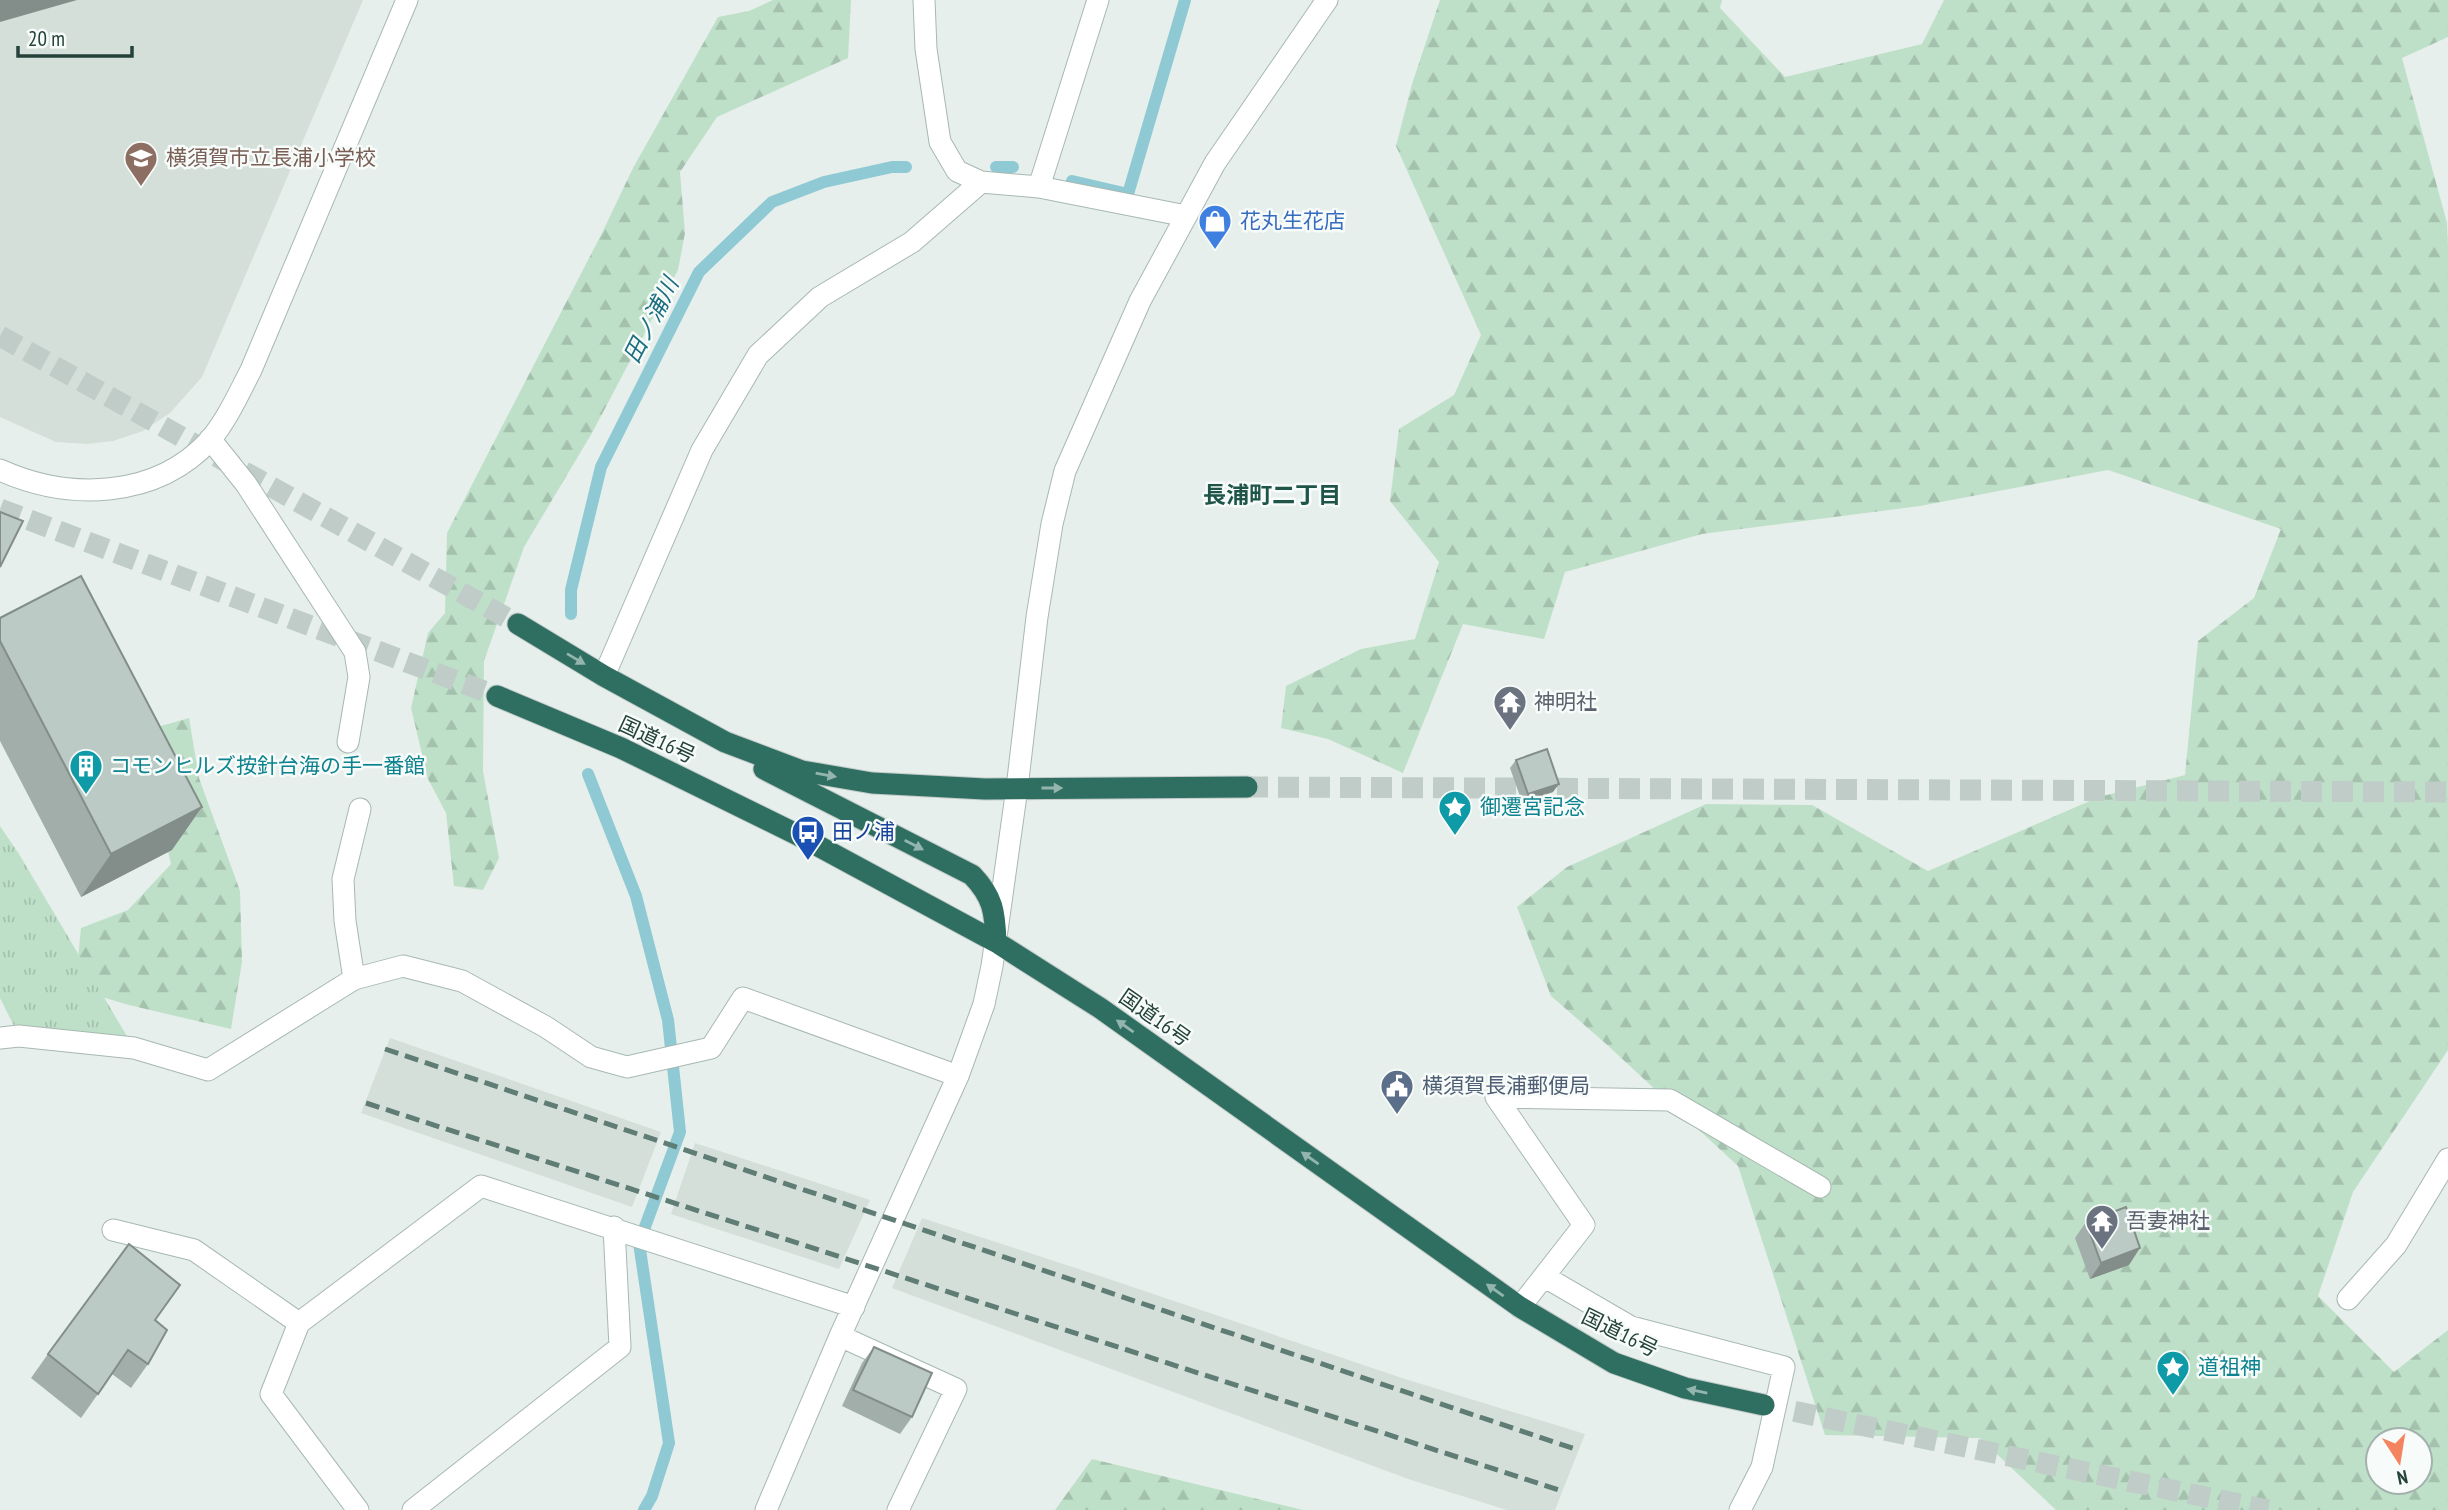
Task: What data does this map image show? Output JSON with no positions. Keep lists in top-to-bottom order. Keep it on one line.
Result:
{"streets":{"highway":["国道16号"]},"districts":["長浦町二丁目"],"water":["田ノ浦川"],"places":{"school or university":["横須賀市立長浦小学校"],"shop":["花丸生花店"],"temple":["神明社","吾妻神社"],"building":["コモンヒルズ按針台海の手一番館"],"place":["御遷宮記念","道祖神"],"bus stop":["田ノ浦"],"public building":["横須賀長浦郵便局"]},"scale_bar":"20 m","north":"bottom"}
